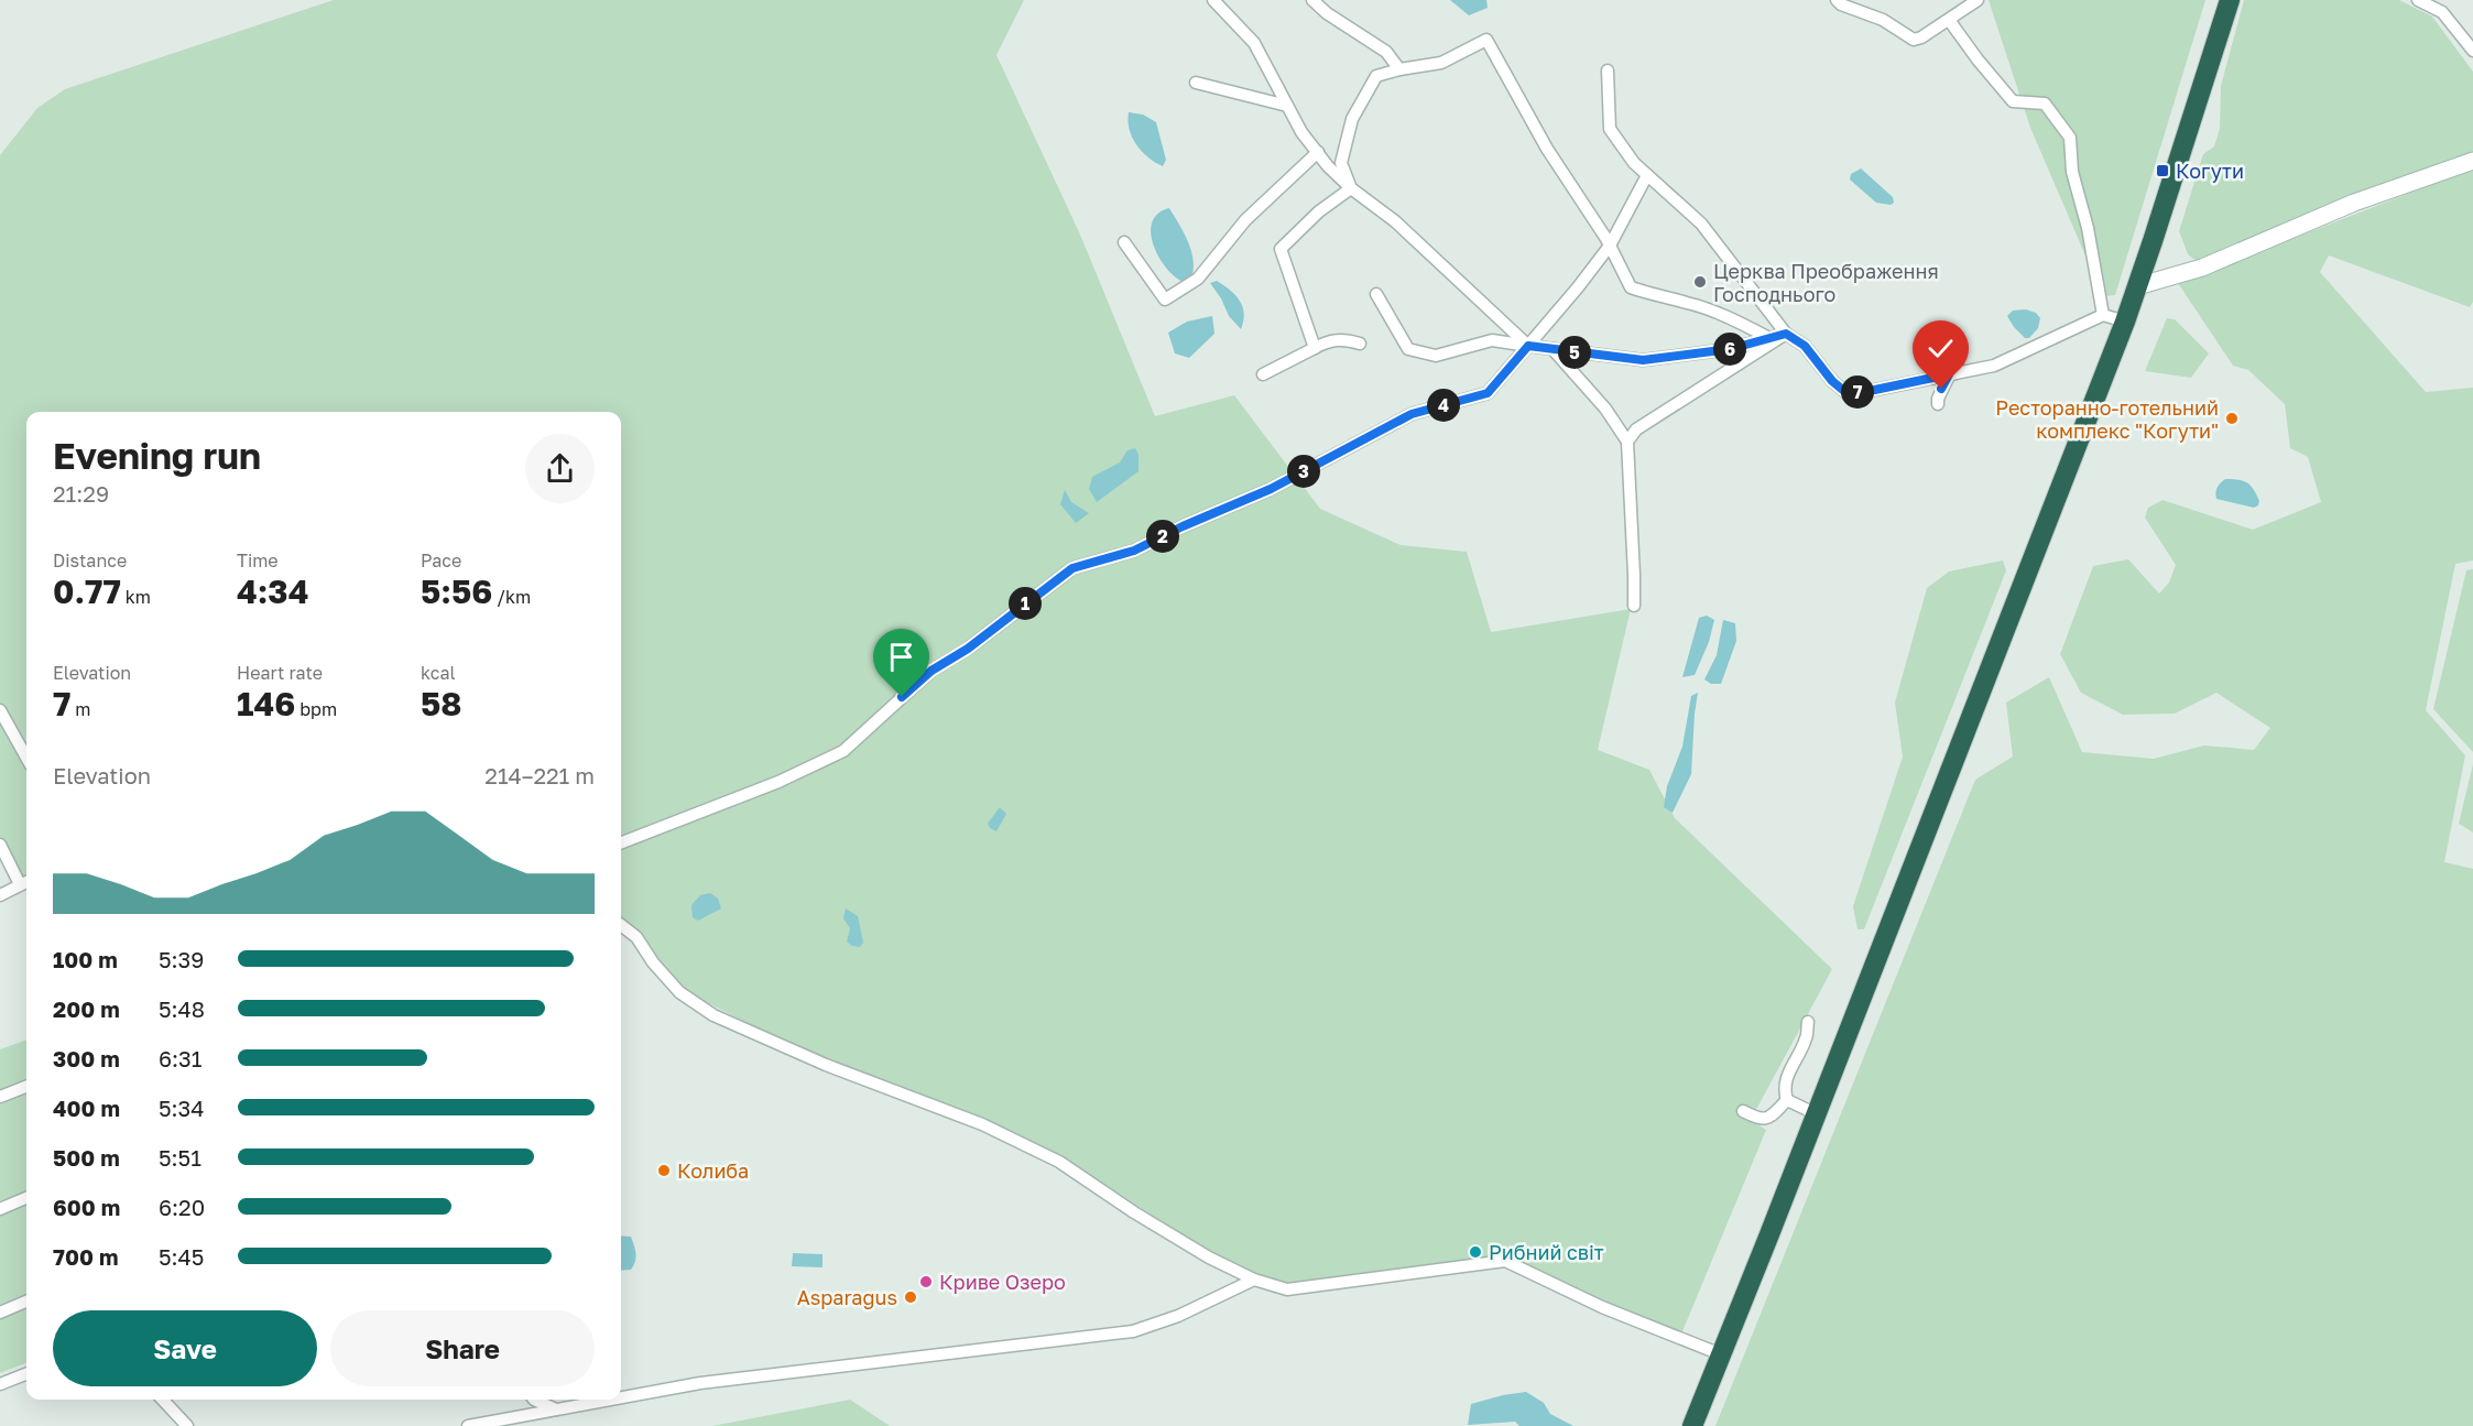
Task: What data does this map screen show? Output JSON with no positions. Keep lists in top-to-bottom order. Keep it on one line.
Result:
{"places":{"transit":["Когути"],"other":["Церква Преображення Господнього","Ресторанно-готельний комплекс \"Когути\"","Колиба","Рибний світ","Криве Озеро","Asparagus"]},"page":{"pins":["6","5","7","4","3","2","1"],"heading":["Evening run","21:29"],"stats":[["Distance","0.77 km"],["Time","4:34"],["Pace","5:56 /km"],["Elevation","7 m"],["Heart rate","146 bpm"],["kcal","58"]],"chart":["Elevation","214–221 m"],"list":[{"name":"100 m","note":"5:39"},{"name":"200 m","note":"5:48"},{"name":"300 m","note":"6:31"},{"name":"400 m","note":"5:34"},{"name":"500 m","note":"5:51"},{"name":"600 m","note":"6:20"},{"name":"700 m","note":"5:45"}],"buttons":["Save","Share"]}}
